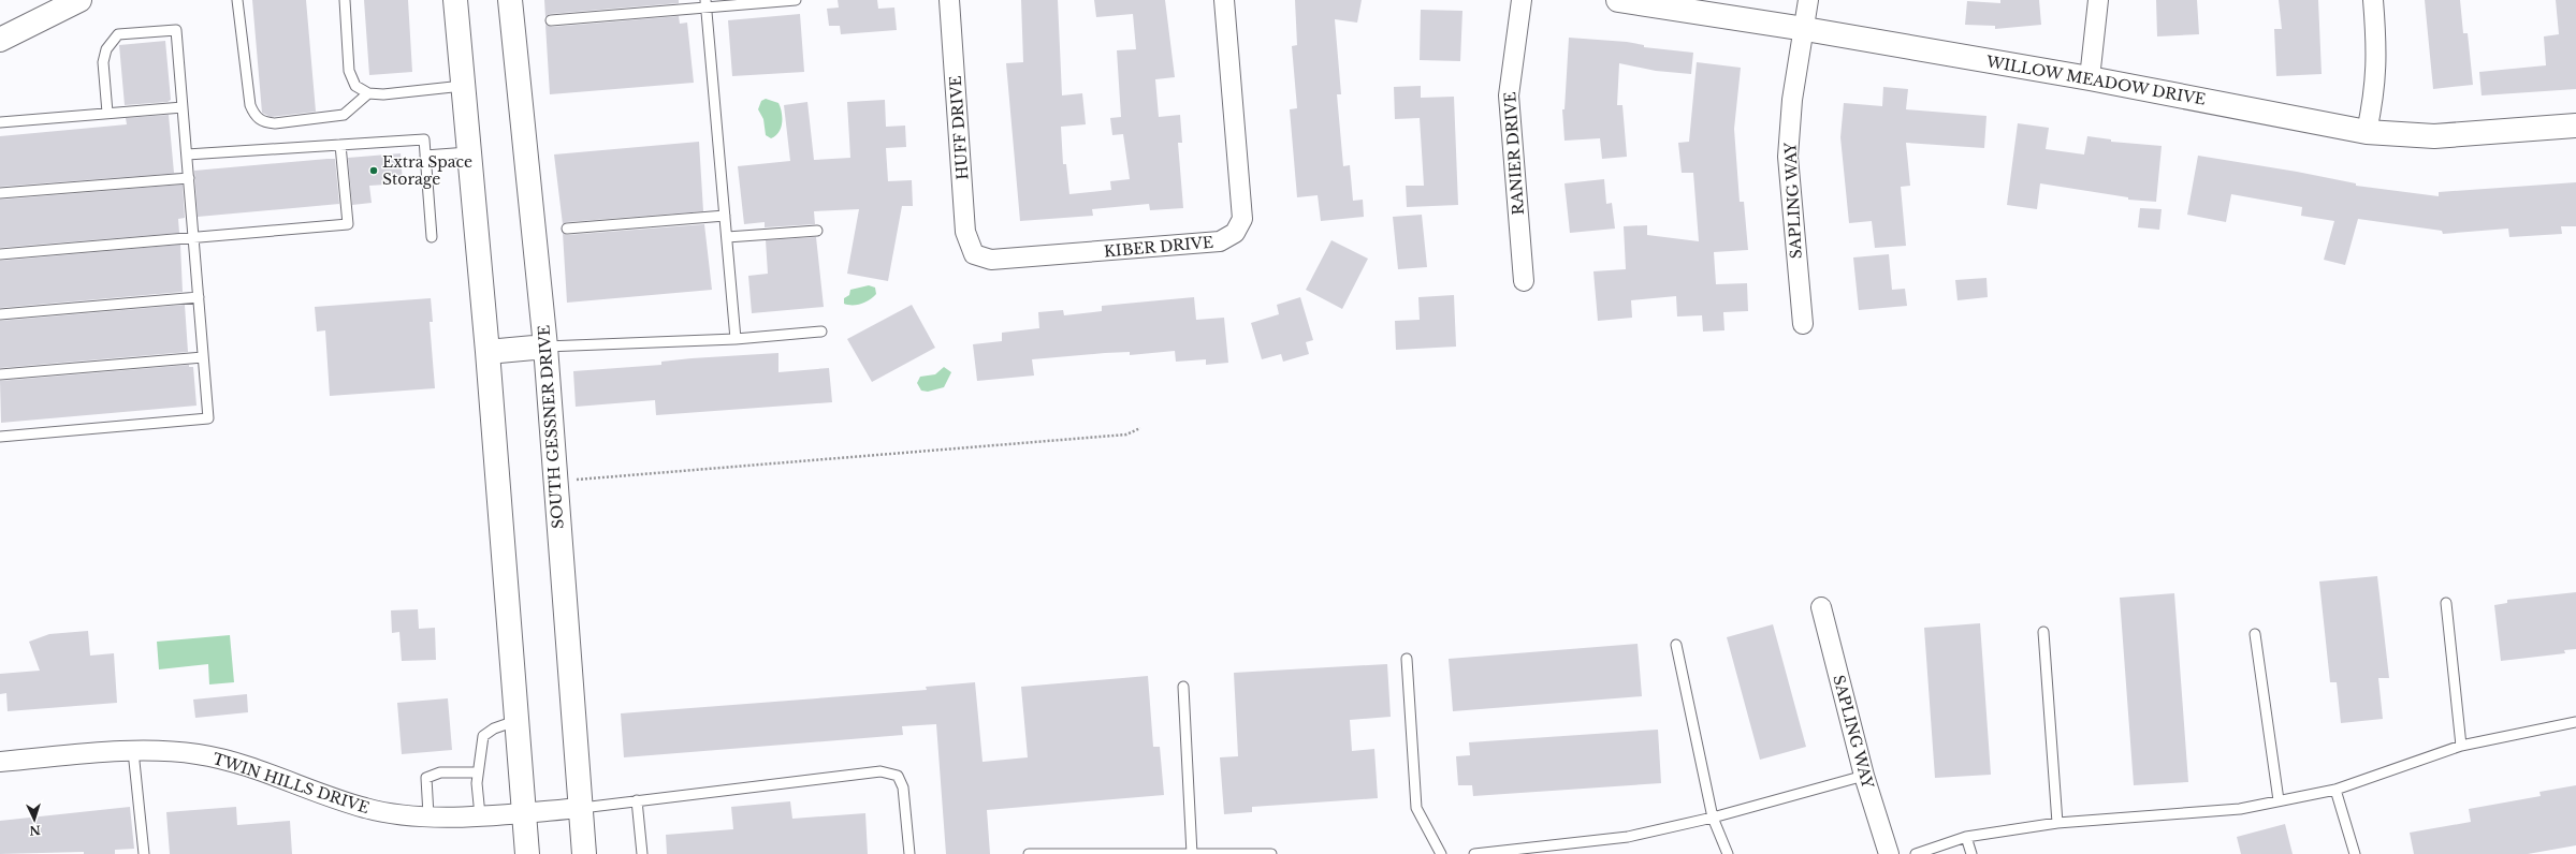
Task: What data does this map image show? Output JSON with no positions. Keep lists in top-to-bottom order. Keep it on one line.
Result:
{"streets":{"main road":["WILLOW MEADOW DRIVE","SOUTH GESSNER DRIVE"],"street":["HUFF DRIVE","RANIER DRIVE","SAPLING WAY","KIBER DRIVE","TWIN HILLS DRIVE"]},"crossings":[["WILLOW MEADOW DRIVE","SAPLING WAY"],["HUFF DRIVE","KIBER DRIVE"],["SOUTH GESSNER DRIVE","TWIN HILLS DRIVE"]],"places":["Extra Space Storage"],"north":"bottom"}
